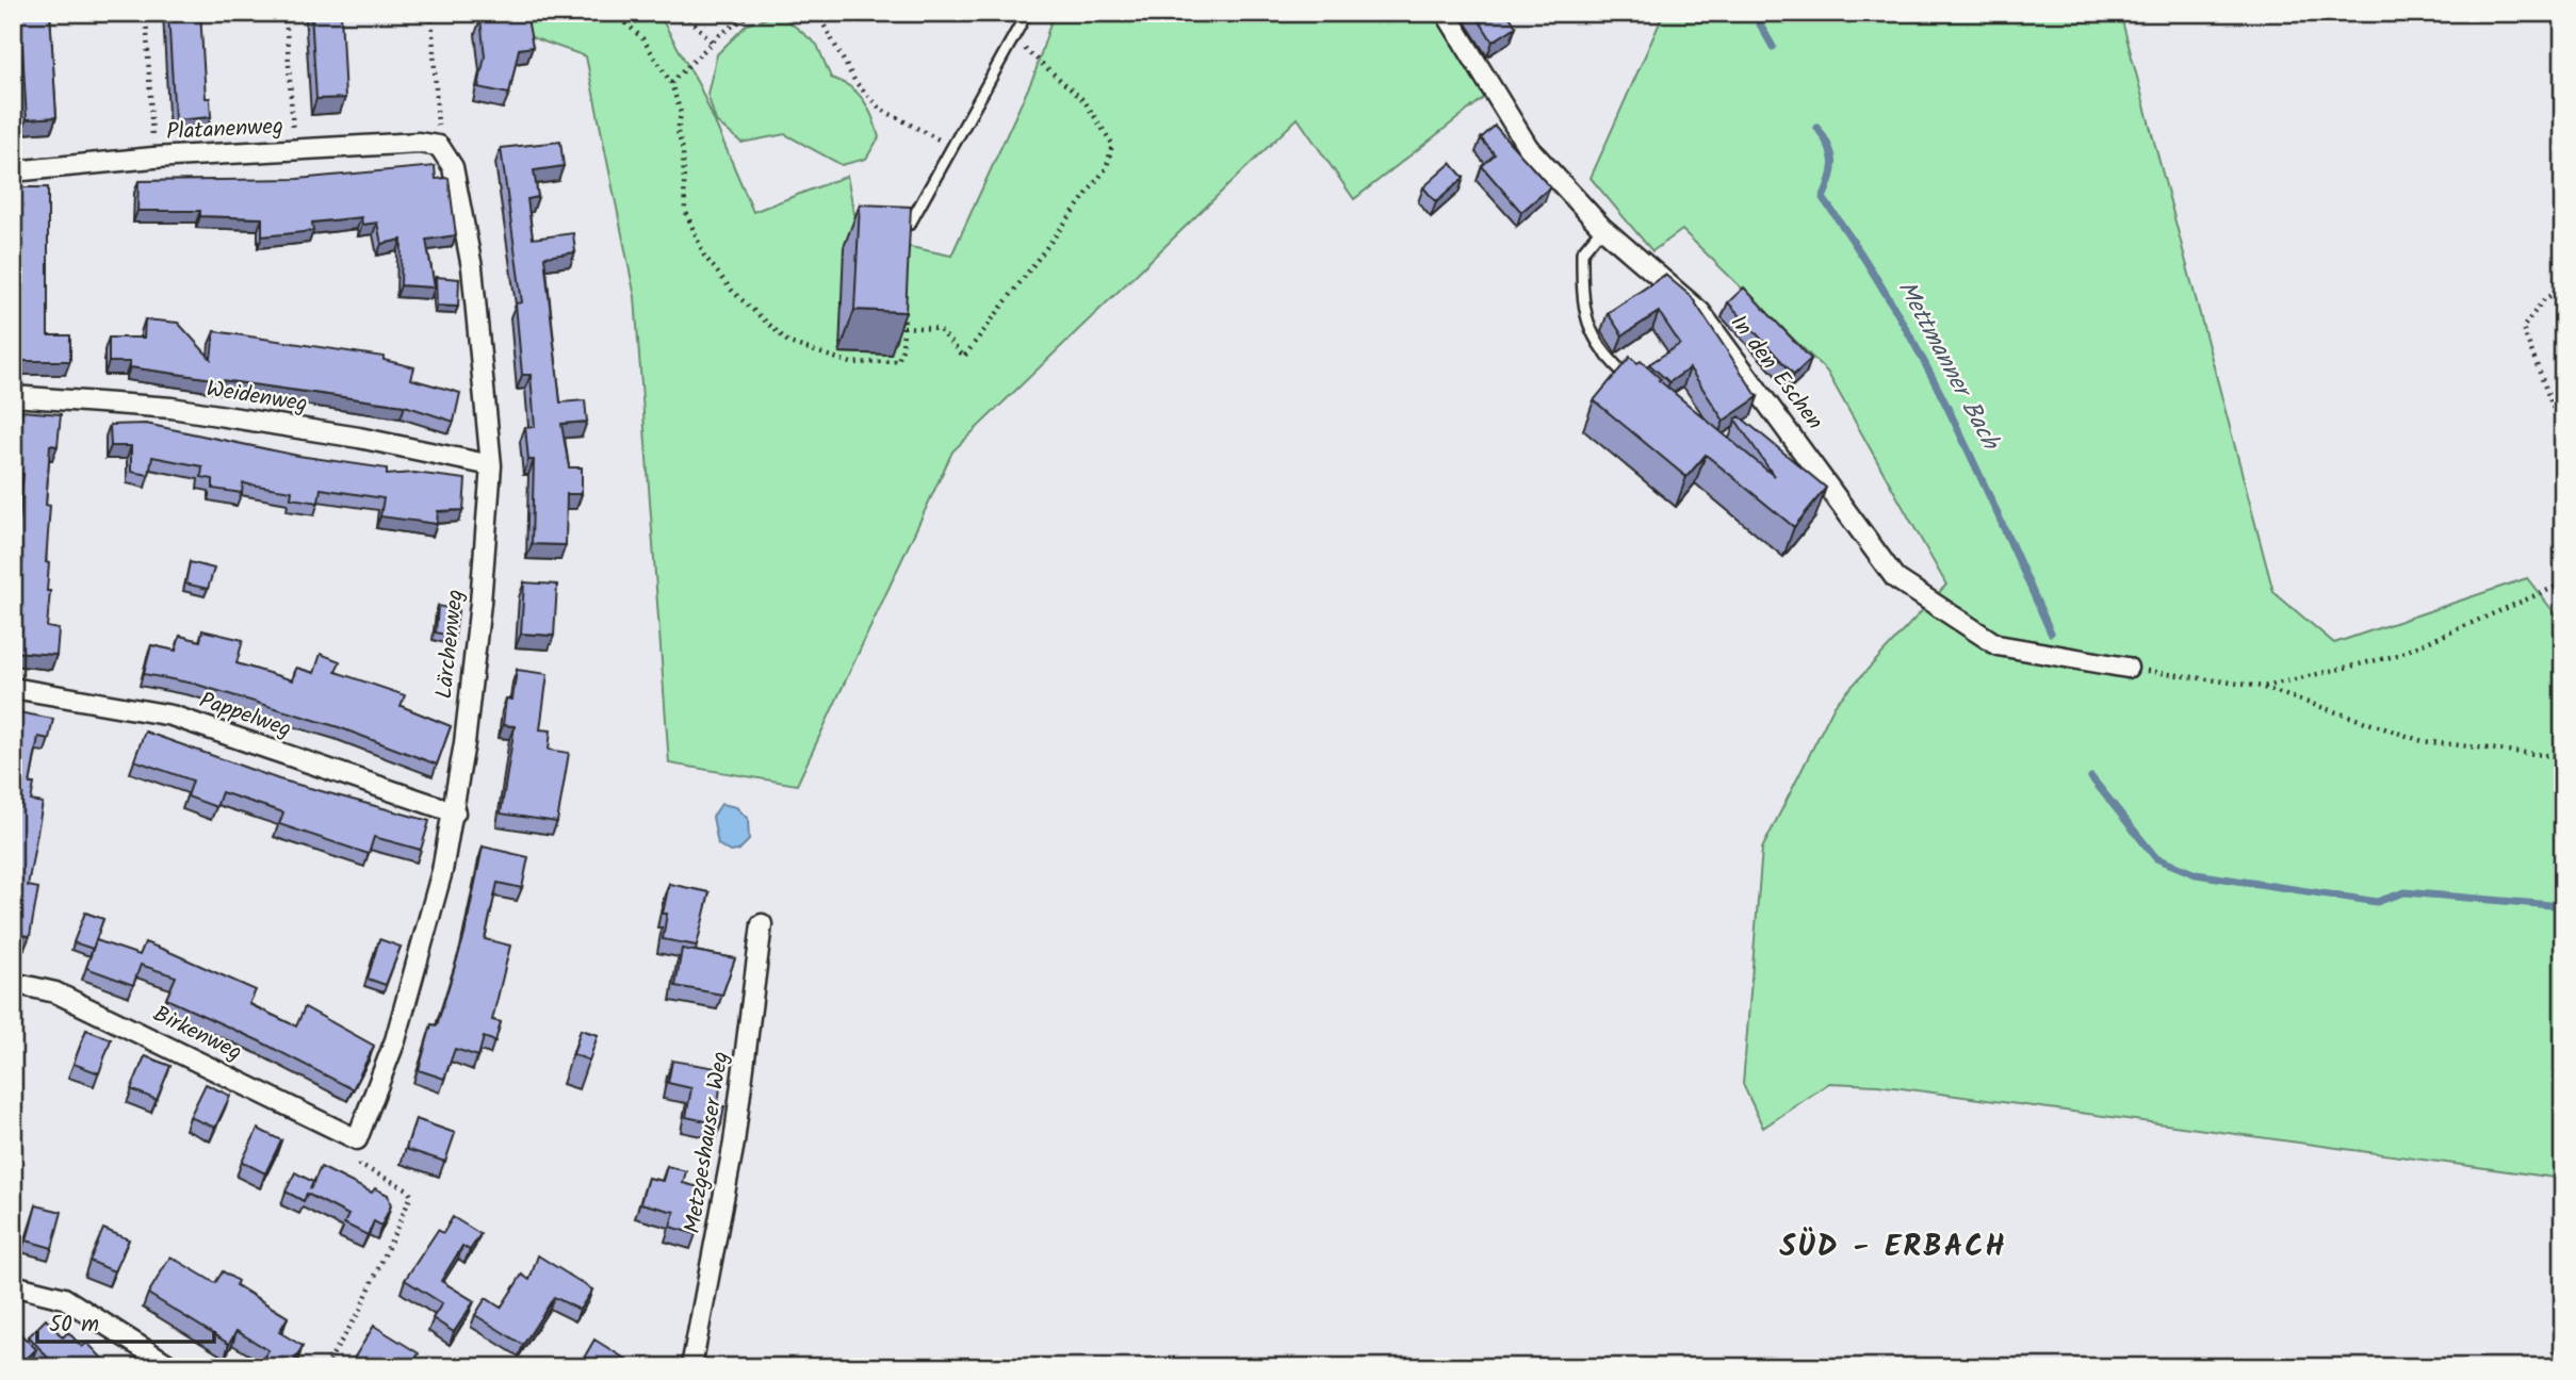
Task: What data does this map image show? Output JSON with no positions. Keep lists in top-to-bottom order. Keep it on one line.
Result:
{"streets":{"street":["Platanenweg","In den Eschen","Weidenweg","Lärchenweg","Pappelweg","Birkenweg","Metzgeshauser Weg"]},"crossings":[["Platanenweg","Lärchenweg"],["Weidenweg","Lärchenweg"],["Lärchenweg","Pappelweg"],["Lärchenweg","Birkenweg"]],"districts":["SÜD - ERBACH"],"water":["Mettmanner Bach"],"scale_bar":"50 m"}
